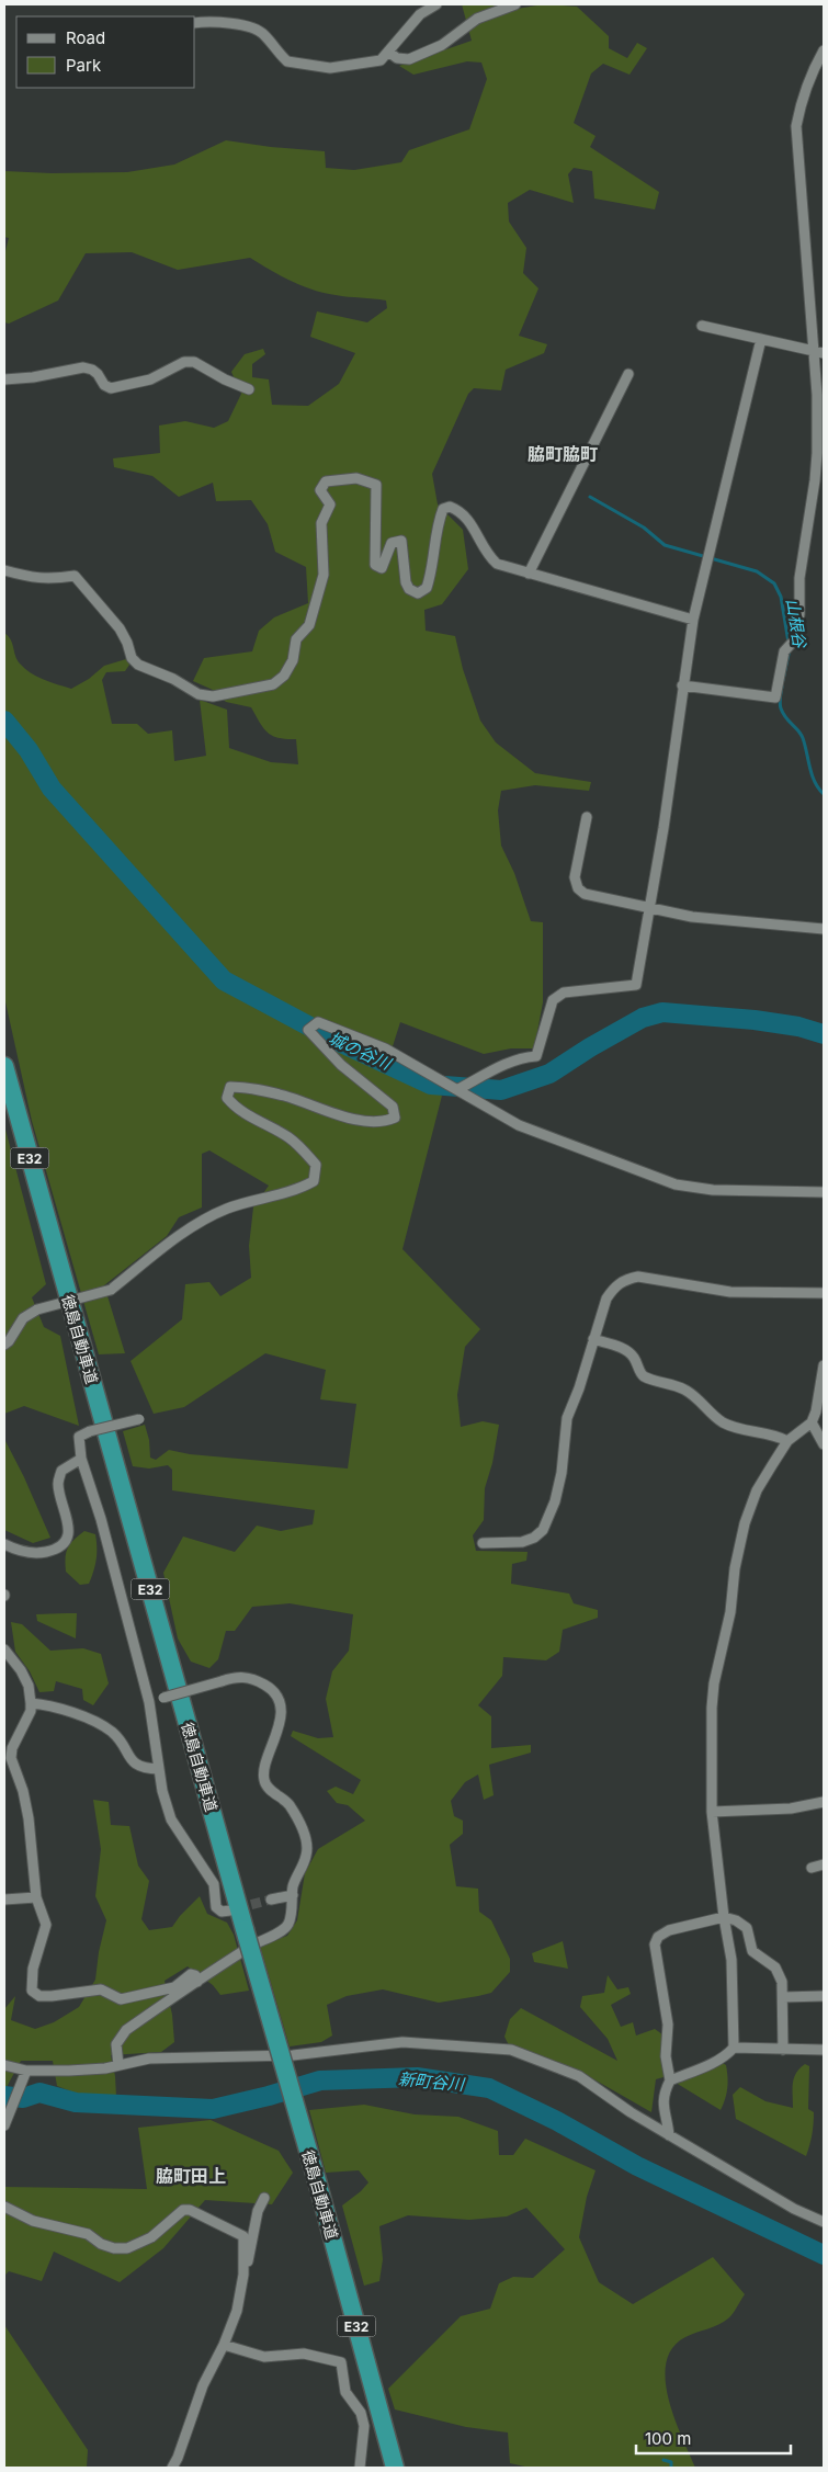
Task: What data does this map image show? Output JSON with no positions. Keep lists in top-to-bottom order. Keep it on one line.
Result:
{"streets":{"highway":["E32","徳島自動車道"]},"districts":["脇町脇町","脇町田上"],"water":["山根谷","城の谷川","新町谷川"],"legend":["Road","Park"],"scale_bar":"100 m"}
